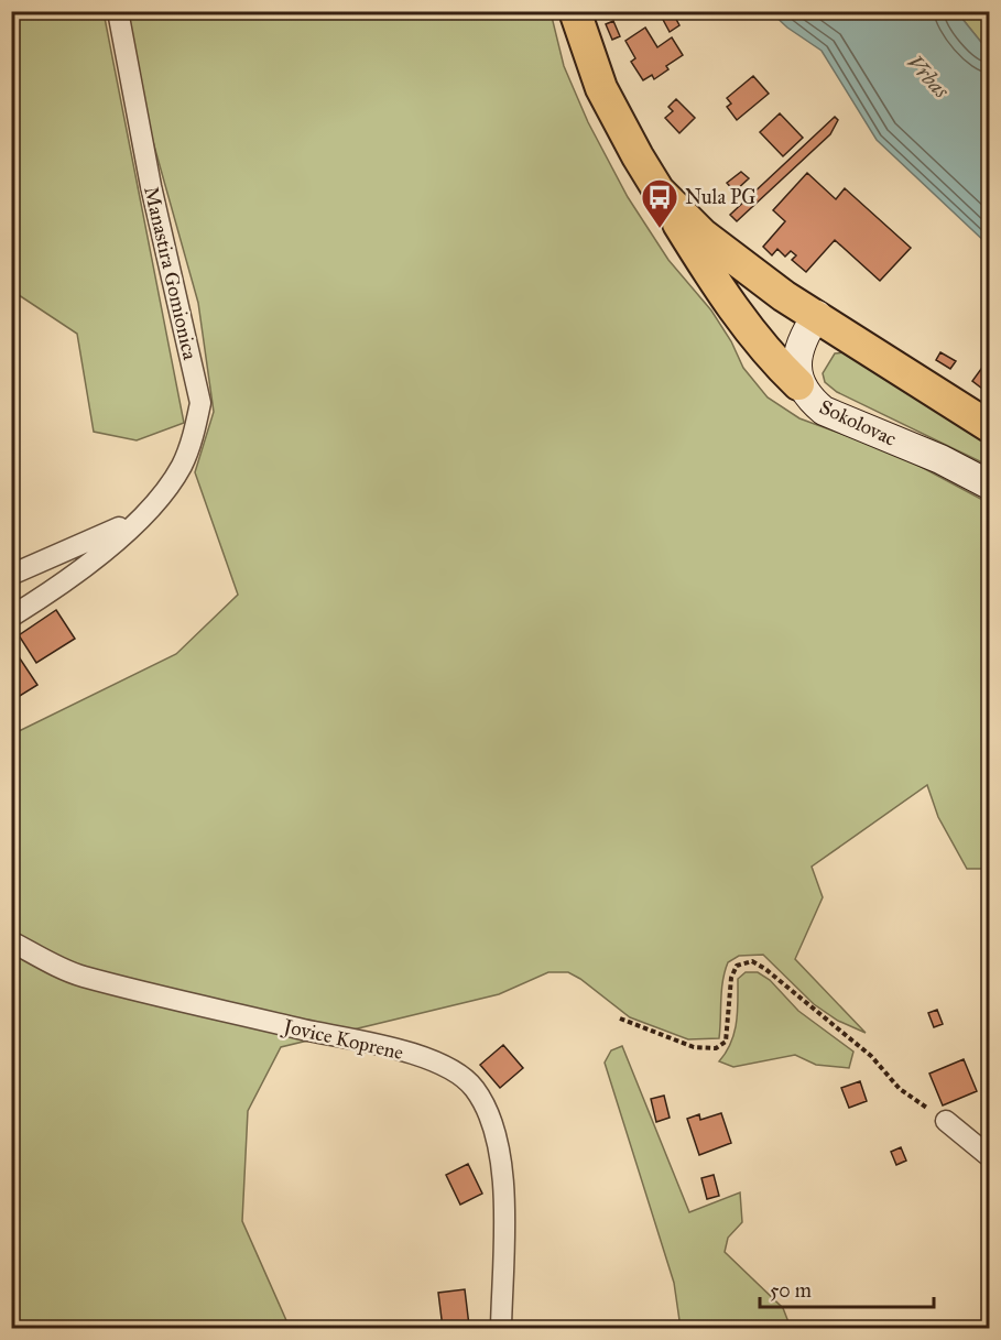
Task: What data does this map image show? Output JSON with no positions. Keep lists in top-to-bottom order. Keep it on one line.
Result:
{"streets":{"main road":["Sokolovac"],"street":["Manastira Gomionica","Jovice Koprene"]},"water":["Vrbas"],"places":{"bus stop":["Nula PG"]},"scale_bar":"50 m"}
